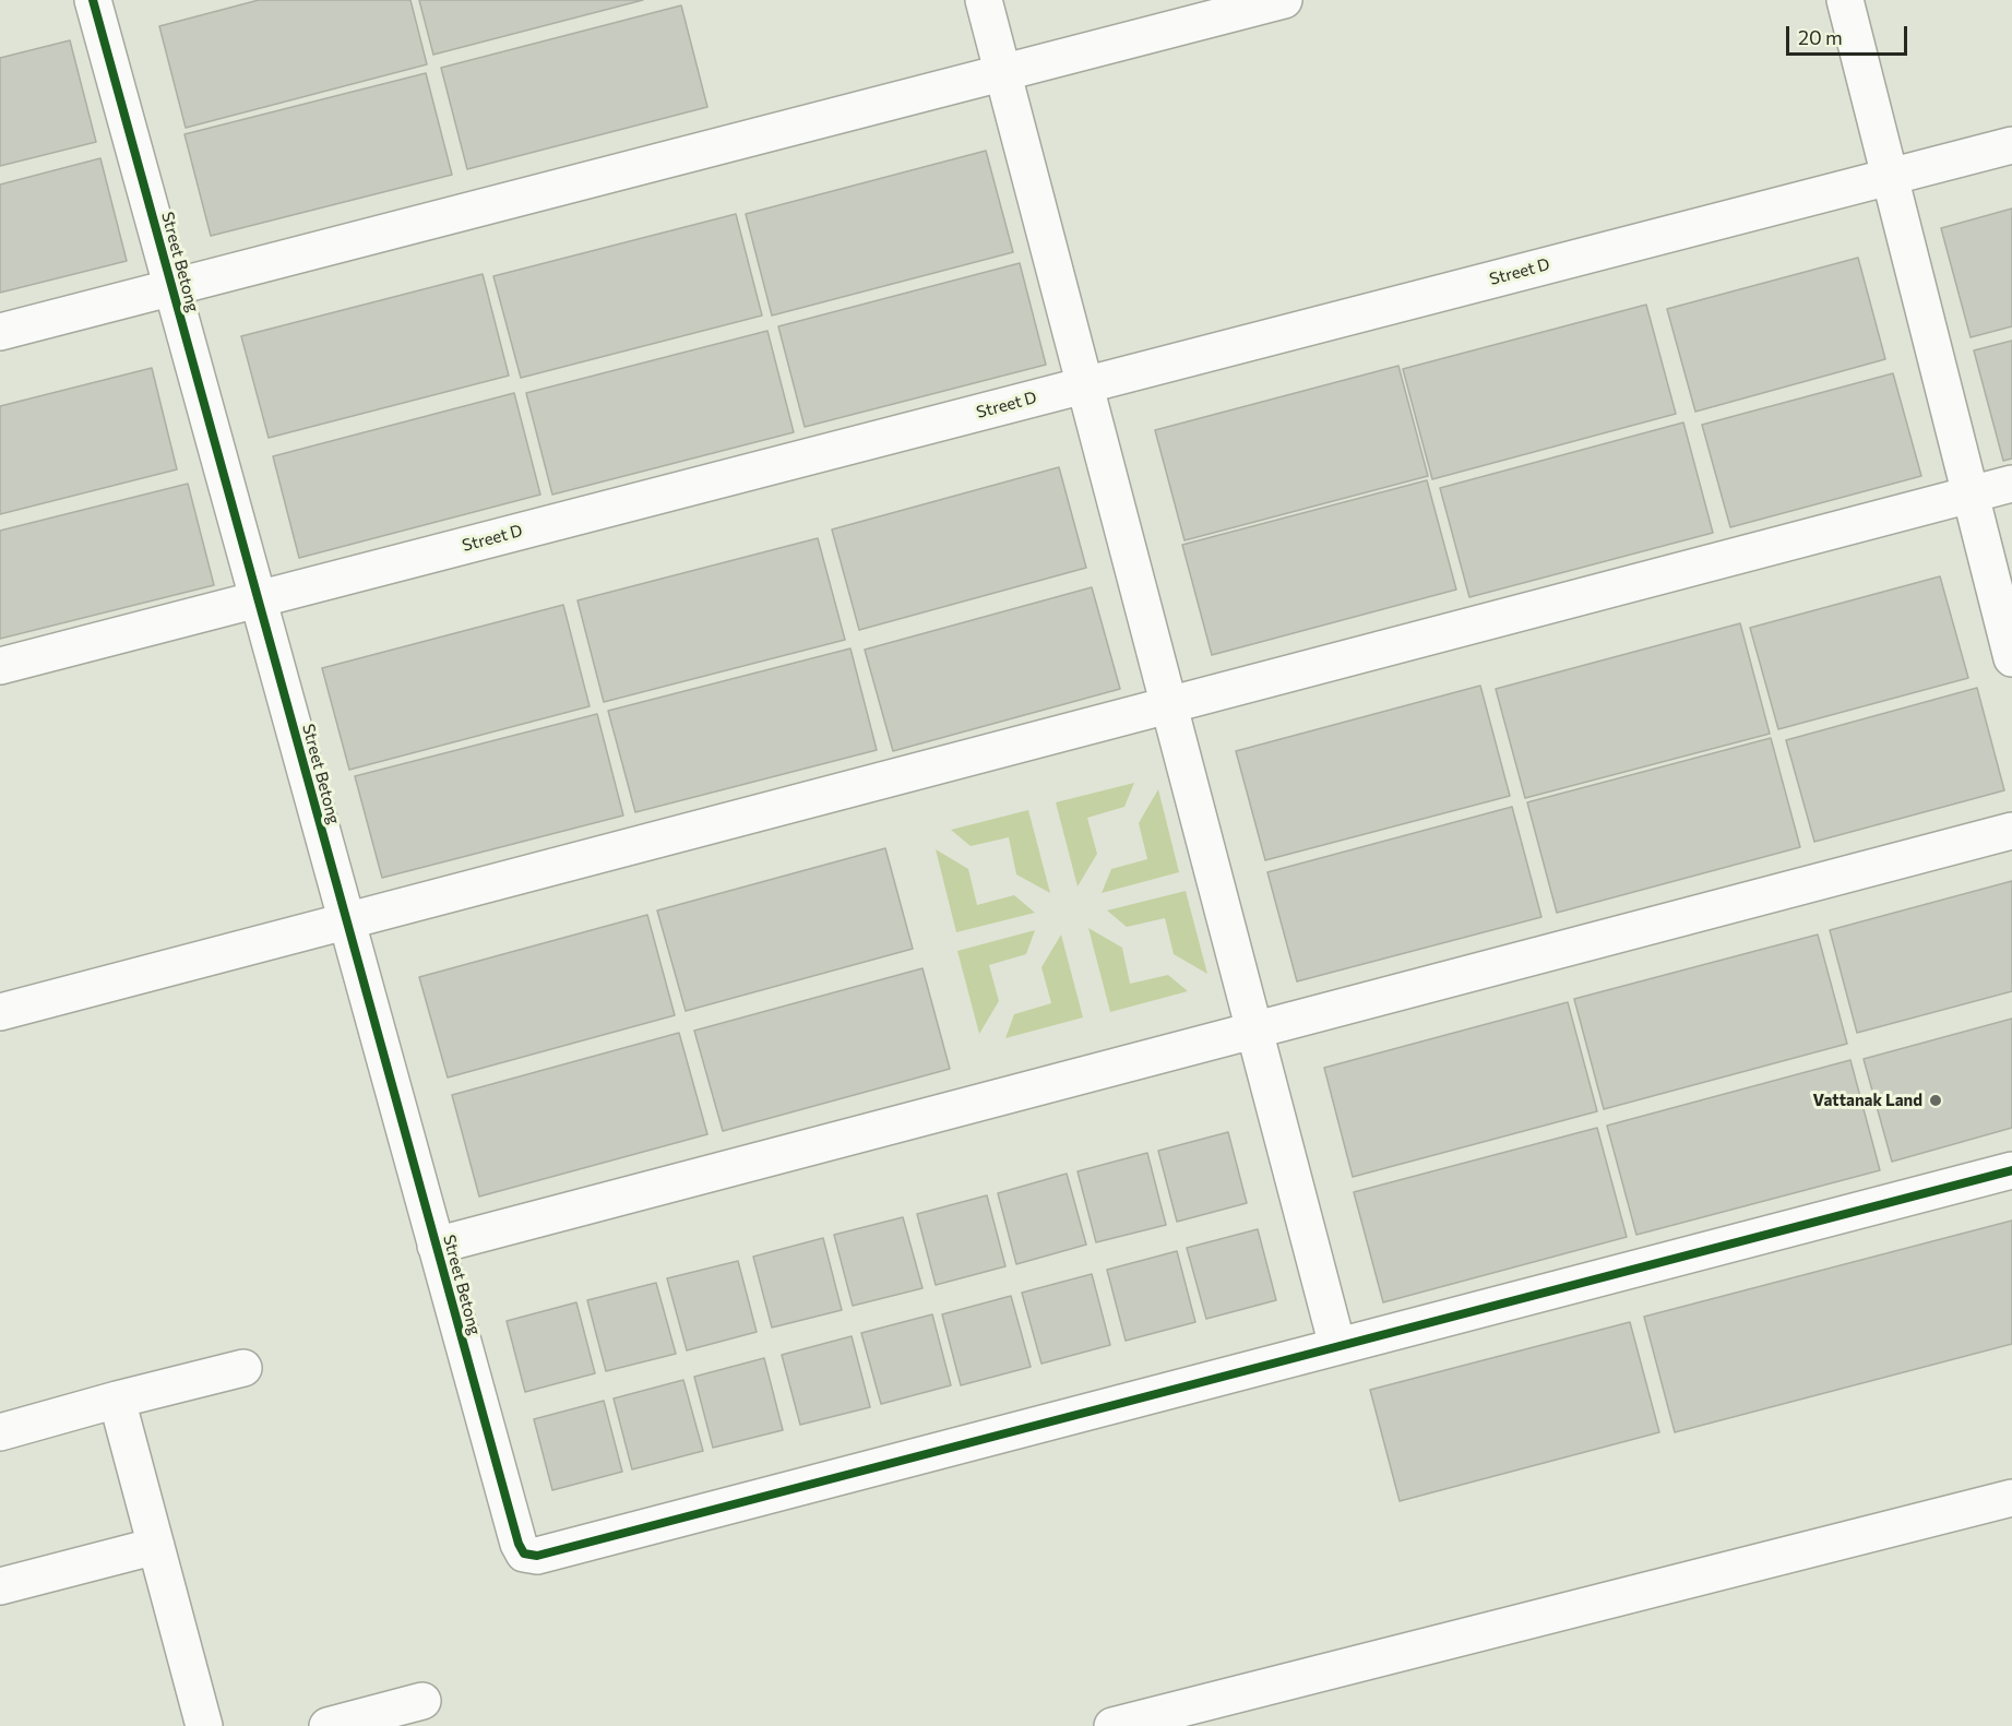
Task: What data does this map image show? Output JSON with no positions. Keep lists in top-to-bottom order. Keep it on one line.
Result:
{"streets":{"street":["Street Betong","Street D"]},"crossings":[["Street Betong","Street D"]],"places":["Vattanak Land"],"scale_bar":"20 m"}
